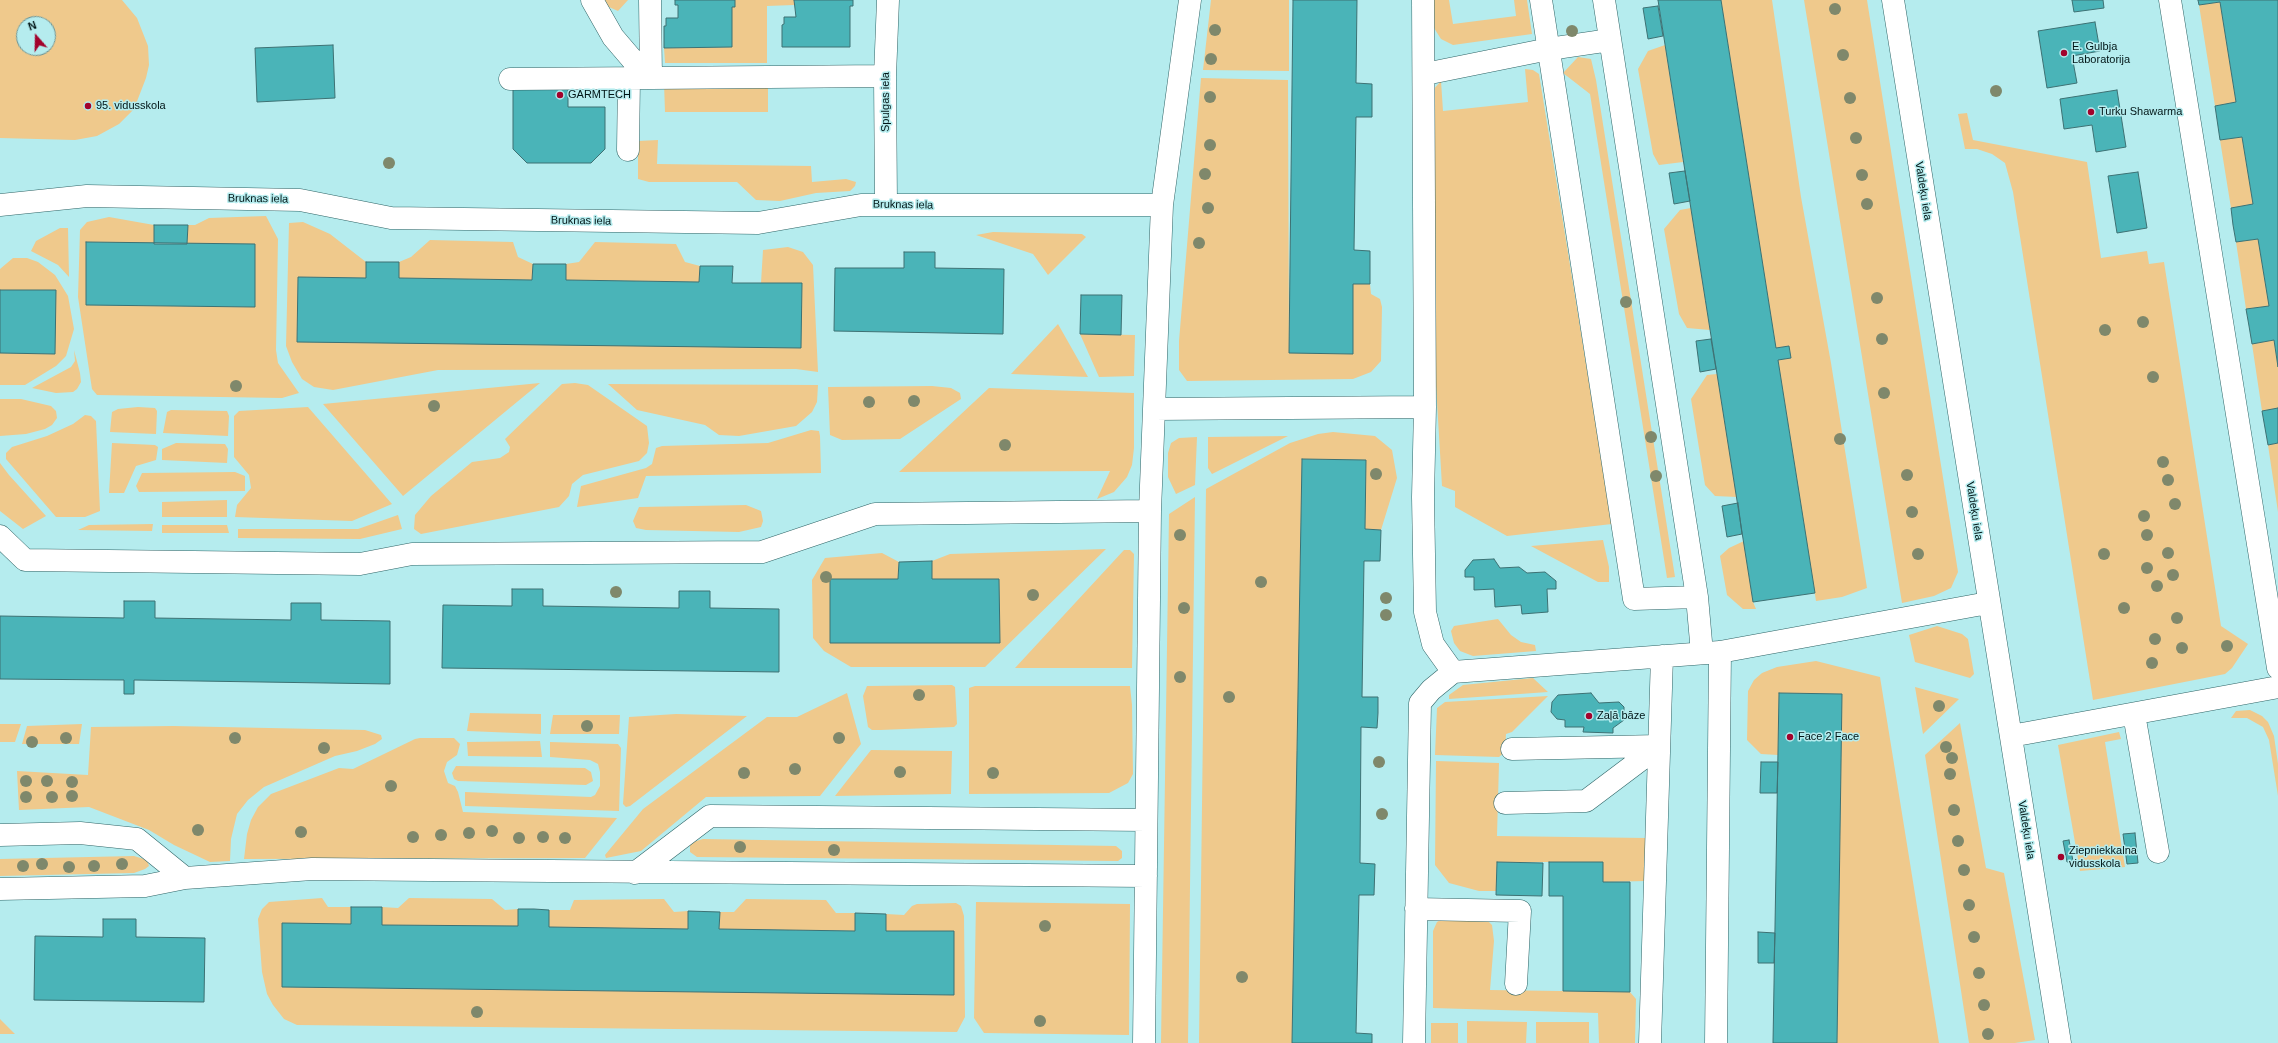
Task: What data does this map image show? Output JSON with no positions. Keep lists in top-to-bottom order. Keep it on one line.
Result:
{"streets":{"street":["Spulgas iela","Valdeķu iela","Bruknas iela"]},"crossings":[["Spulgas iela","Bruknas iela"]],"places":["E. Gulbja Laboratorija","GARMTECH","95. vidusskola","Turku Shawarma","Zaļā bāze","Face 2 Face","Ziepniekkalna vidusskola"],"north":"top"}
